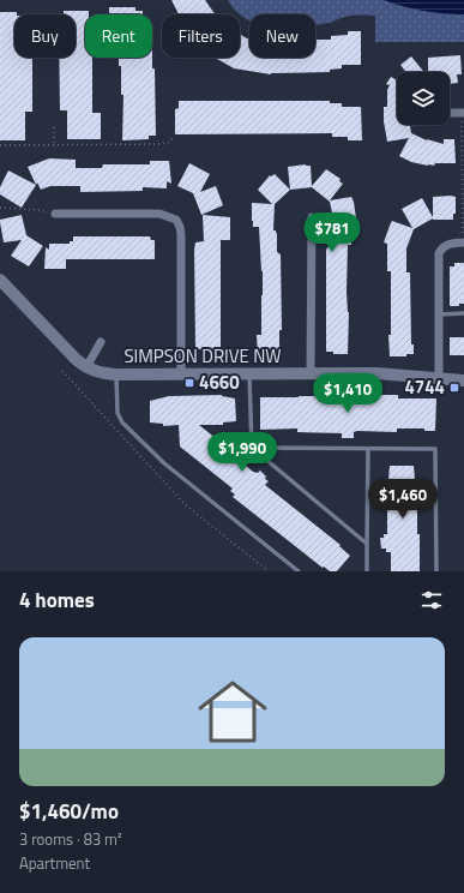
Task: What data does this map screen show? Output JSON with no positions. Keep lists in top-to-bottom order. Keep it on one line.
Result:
{"streets":{"street":["SIMPSON DRIVE NW"]},"places":{"transit":["4660","4744"]},"page":{"chip":["Buy","Rent","Filters","New"],"price":["$781","$1,410","$1,990","$1,460"],"heading":"4 homes","list":[{"name":"$1,460/mo","note":"3 rooms · 83 m² · Apartment"}]}}
